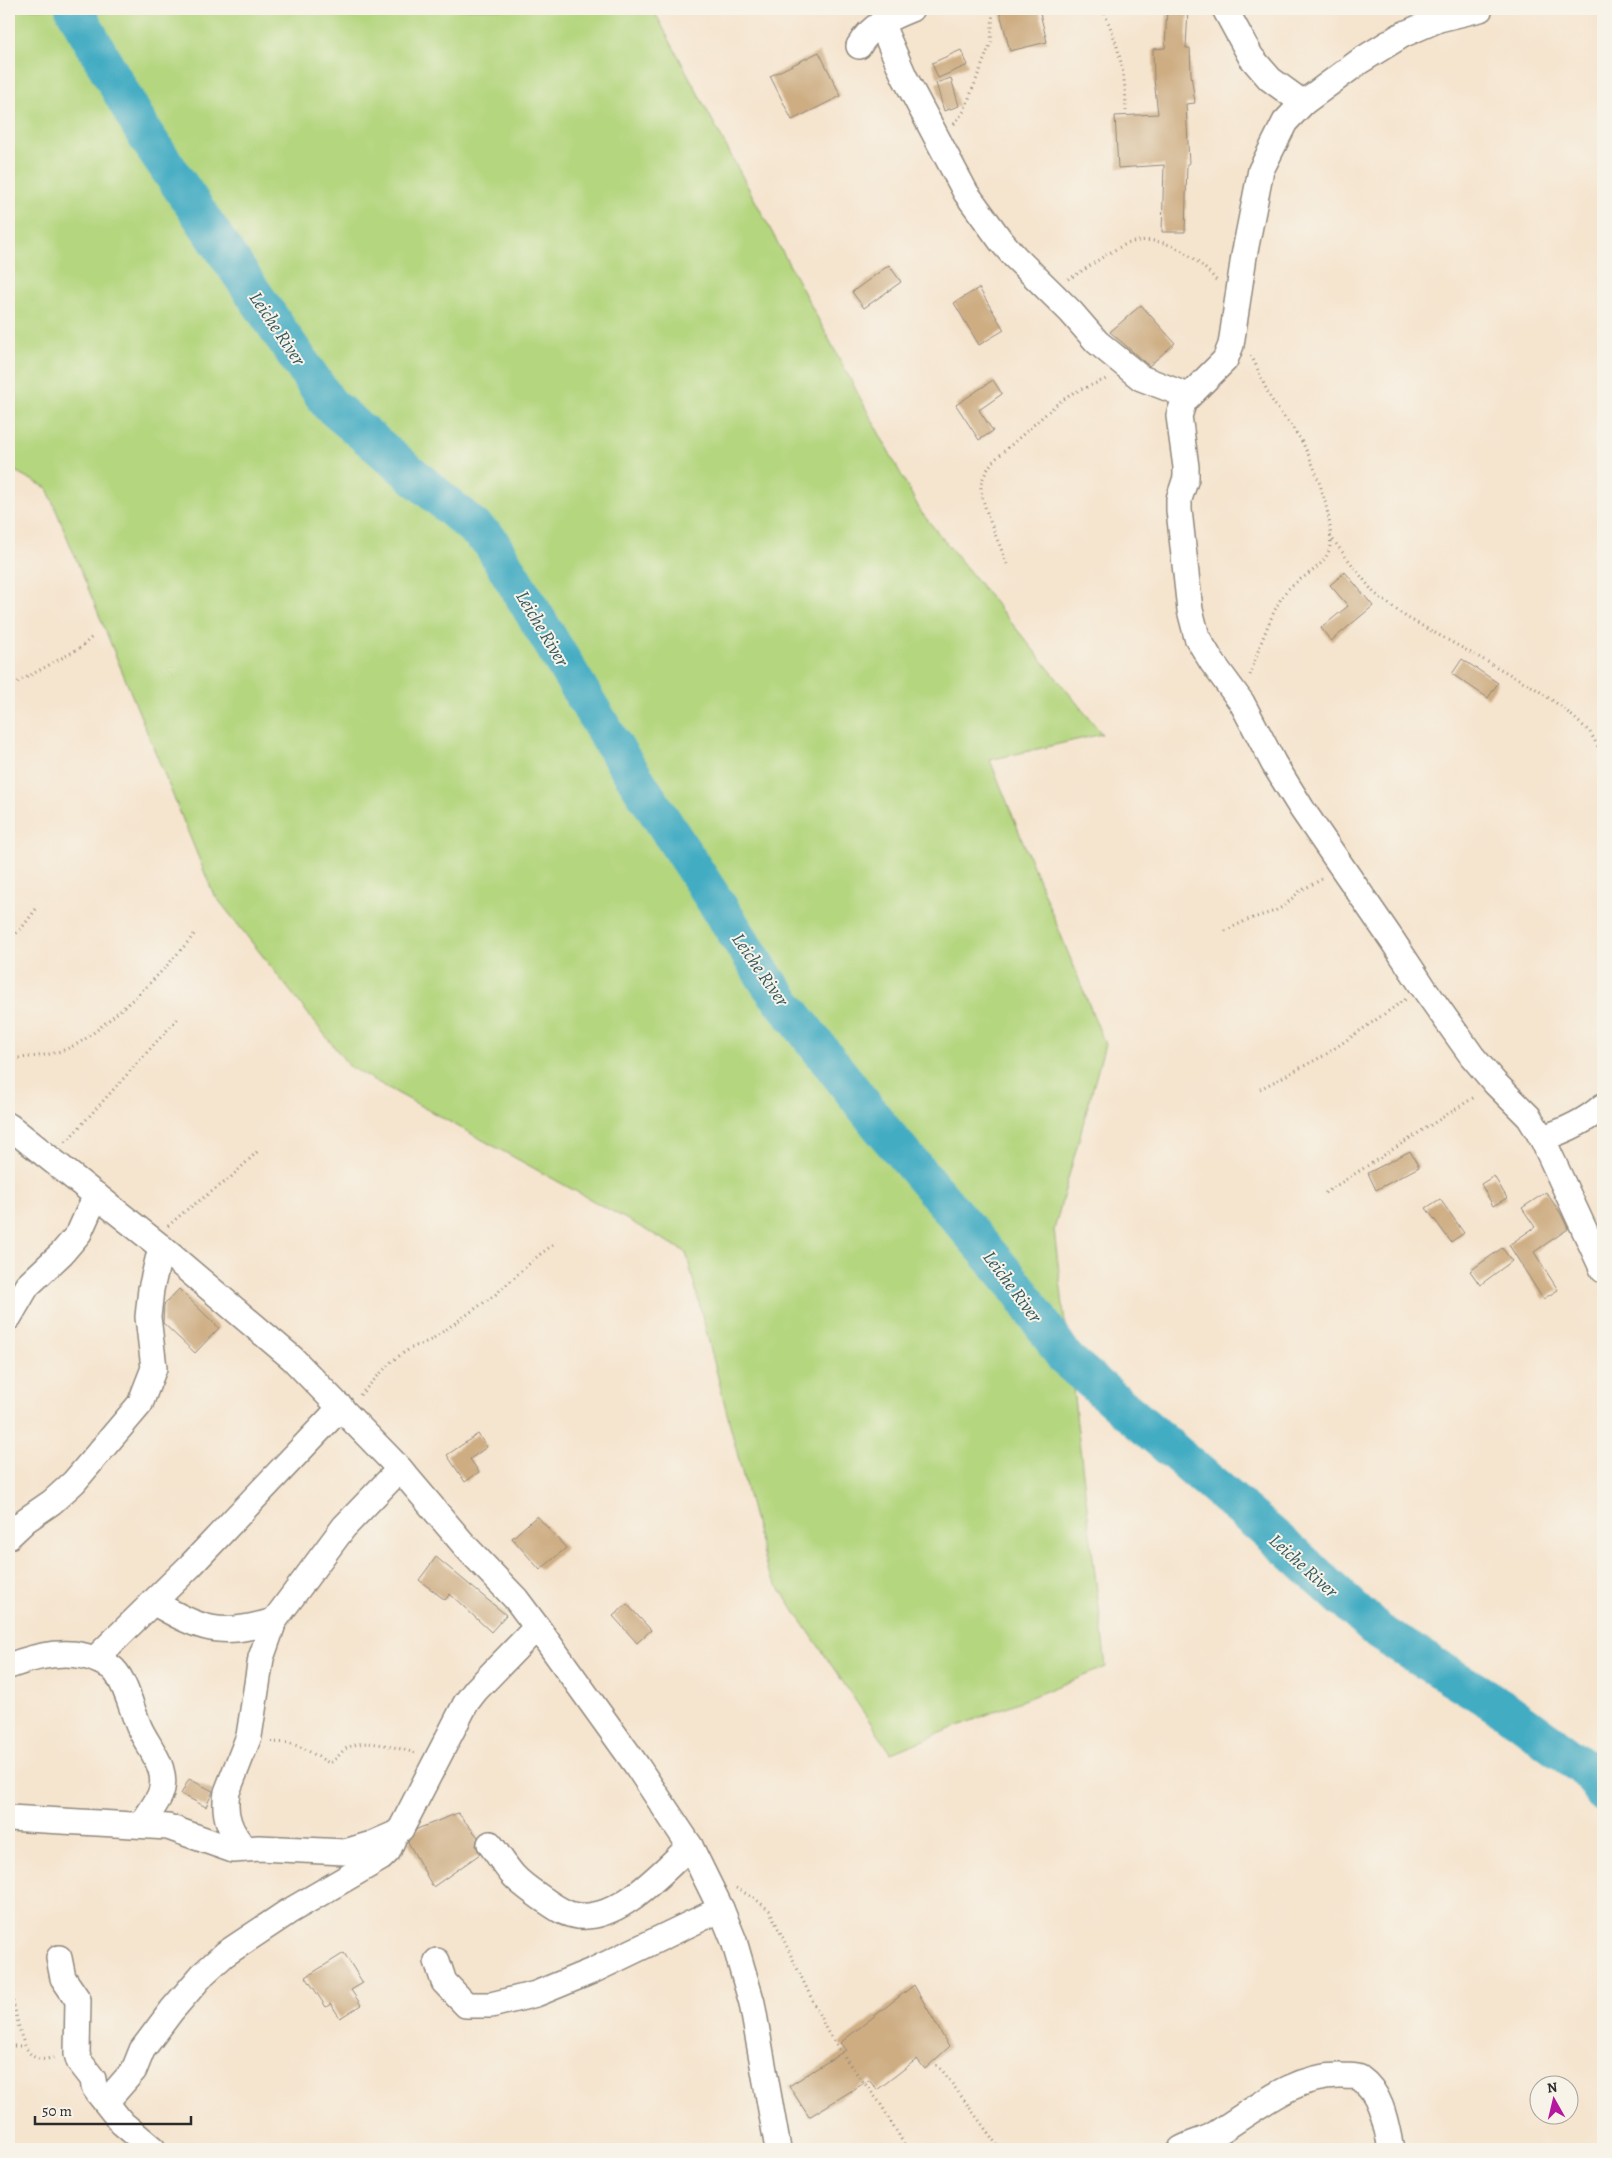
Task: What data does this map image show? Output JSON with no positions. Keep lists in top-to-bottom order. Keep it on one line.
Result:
{"water":["Leiche River"],"scale_bar":"50 m","north":"top"}
